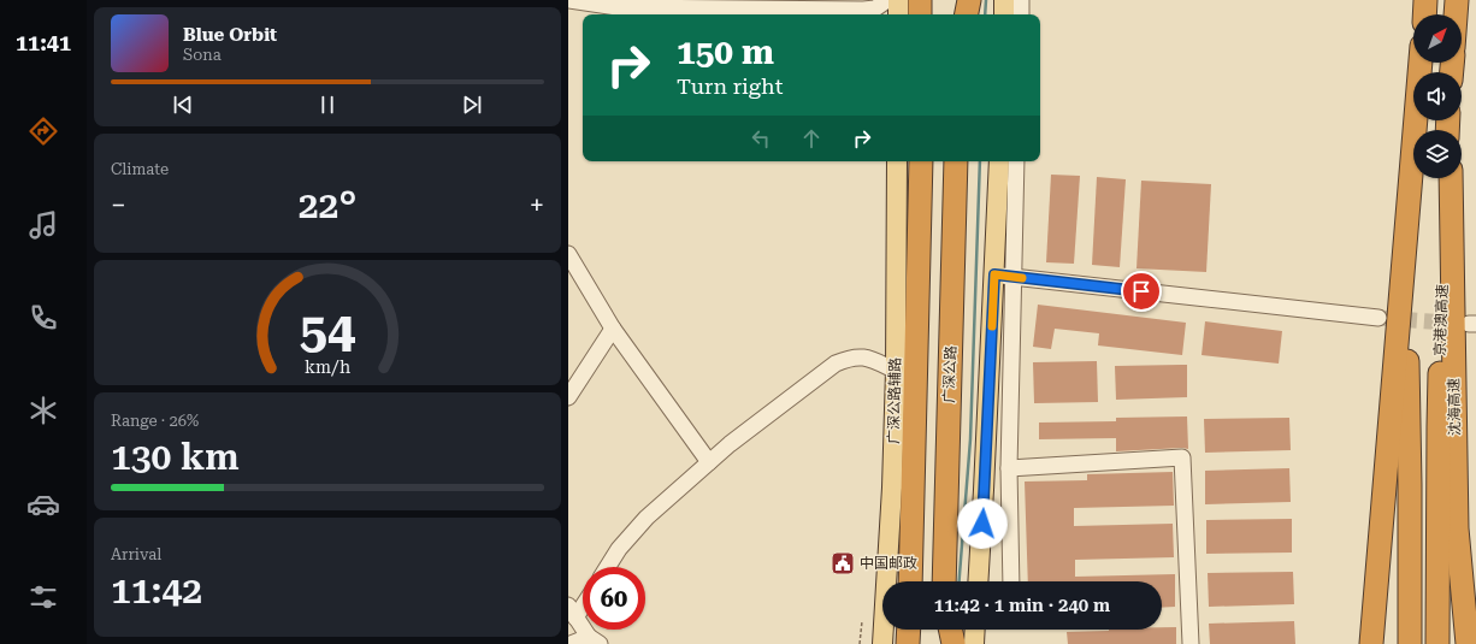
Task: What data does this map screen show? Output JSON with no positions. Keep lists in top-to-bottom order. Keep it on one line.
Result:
{"streets":{"highway":["京港澳高速","广深公路","沈海高速"],"main road":["广深公路辅路"]},"places":{"public building":["中国邮政"]},"north":"top right","page":{"tabs":"11:41","song":["Blue Orbit","Sona"],"turn":["150 m","Turn right"],"tile":["Climate",["Range · 26%","130 km"],["Arrival","11:42"]],"heat":["−","22°","+"],"limit":"60","trip":"11:42 · 1 min · 240 m","gauge":["54","km/h"]}}
